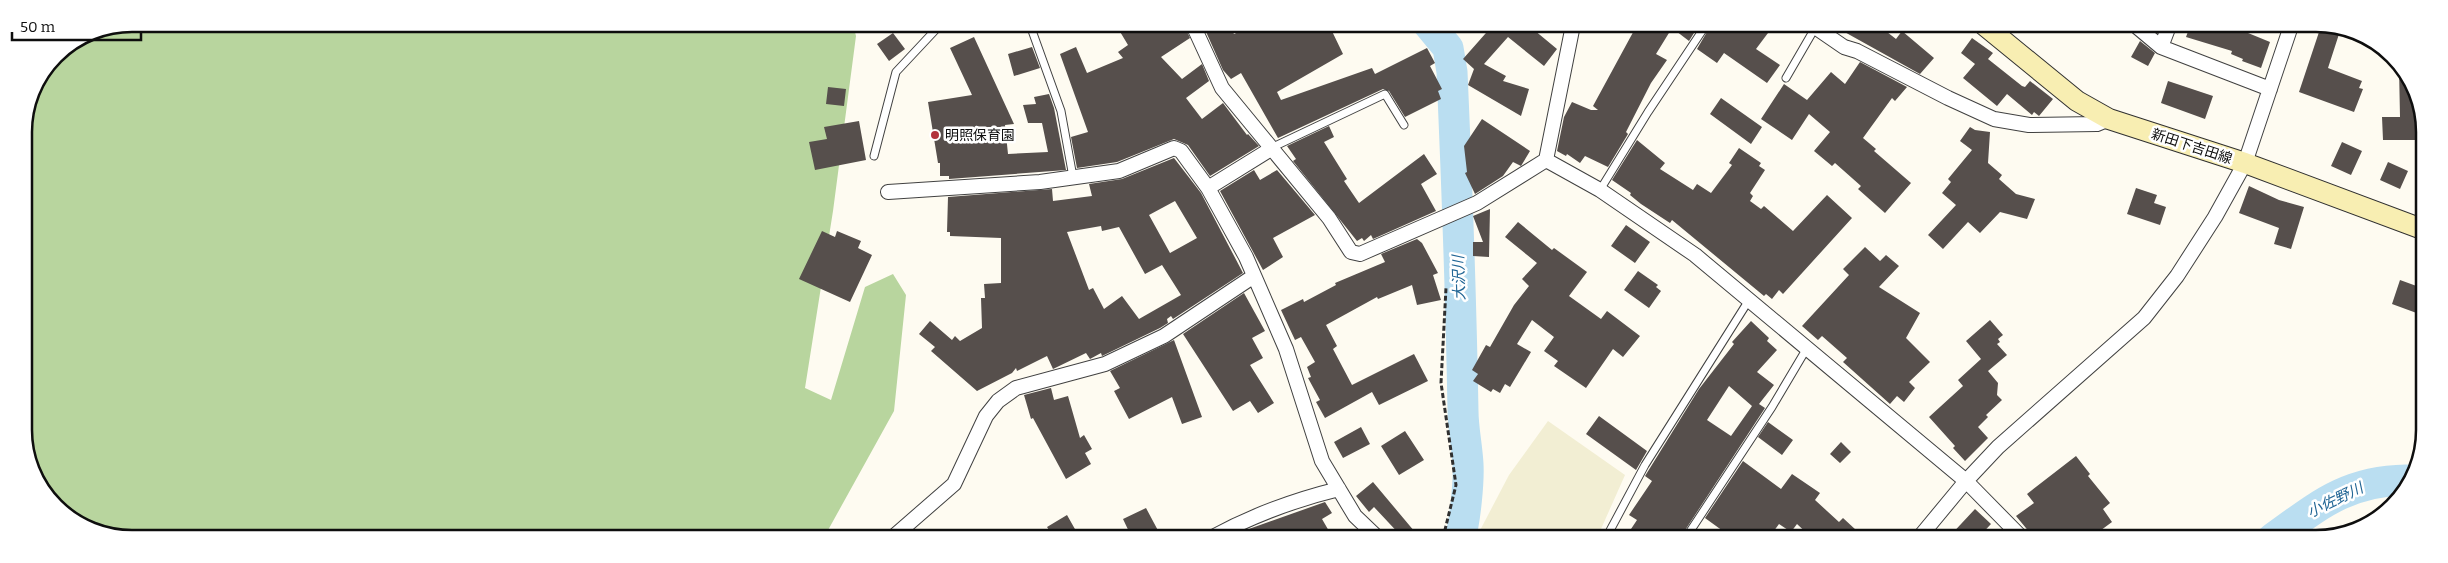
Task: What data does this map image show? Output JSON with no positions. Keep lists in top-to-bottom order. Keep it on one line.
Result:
{"streets":{"main road":["新田下吉田線"]},"water":["大沢川","小佐野川"],"places":["明照保育園"],"scale_bar":"50 m"}
